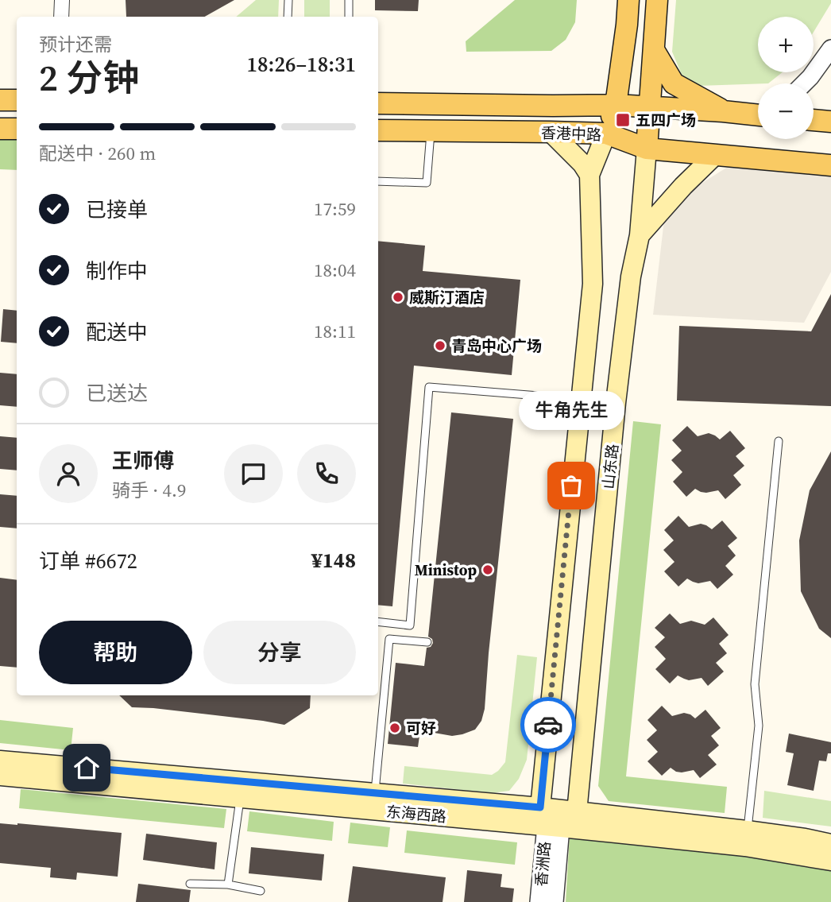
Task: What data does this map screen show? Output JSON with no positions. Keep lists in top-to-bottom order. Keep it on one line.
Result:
{"streets":{"main road":["香港中路","山东路","东海西路"],"street":["香洲路"]},"crossings":[["香港中路","山东路"],["山东路","东海西路"],["东海西路","香洲路"]],"places":{"transit":["五四广场"],"other":["威斯汀酒店","青岛中心广场","牛角先生","Ministop","可好"]},"page":{"map_buttons":["+","−"],"heading":["2 分钟","预计还需","18:26–18:31"],"panel":["王师傅","骑手 · 4.9","订单 #6672","¥148"],"bar":"配送中 · 260 m","list":[["已接单","17:59"],["制作中","18:04"],["配送中","18:11"],"已送达"],"bubble":"牛角先生","buttons":["帮助","分享"]}}
